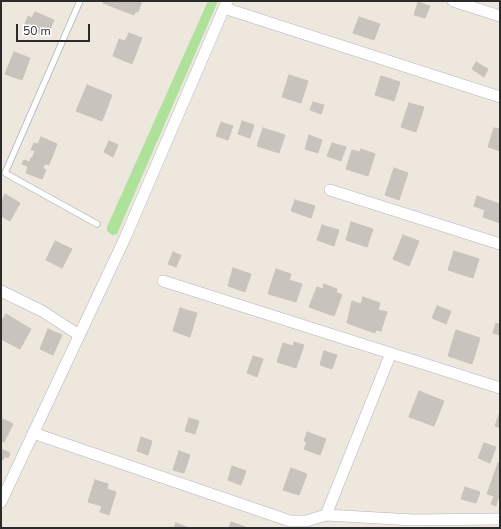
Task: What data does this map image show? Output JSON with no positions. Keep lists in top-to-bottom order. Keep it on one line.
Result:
{"scale_bar":"50 m"}
